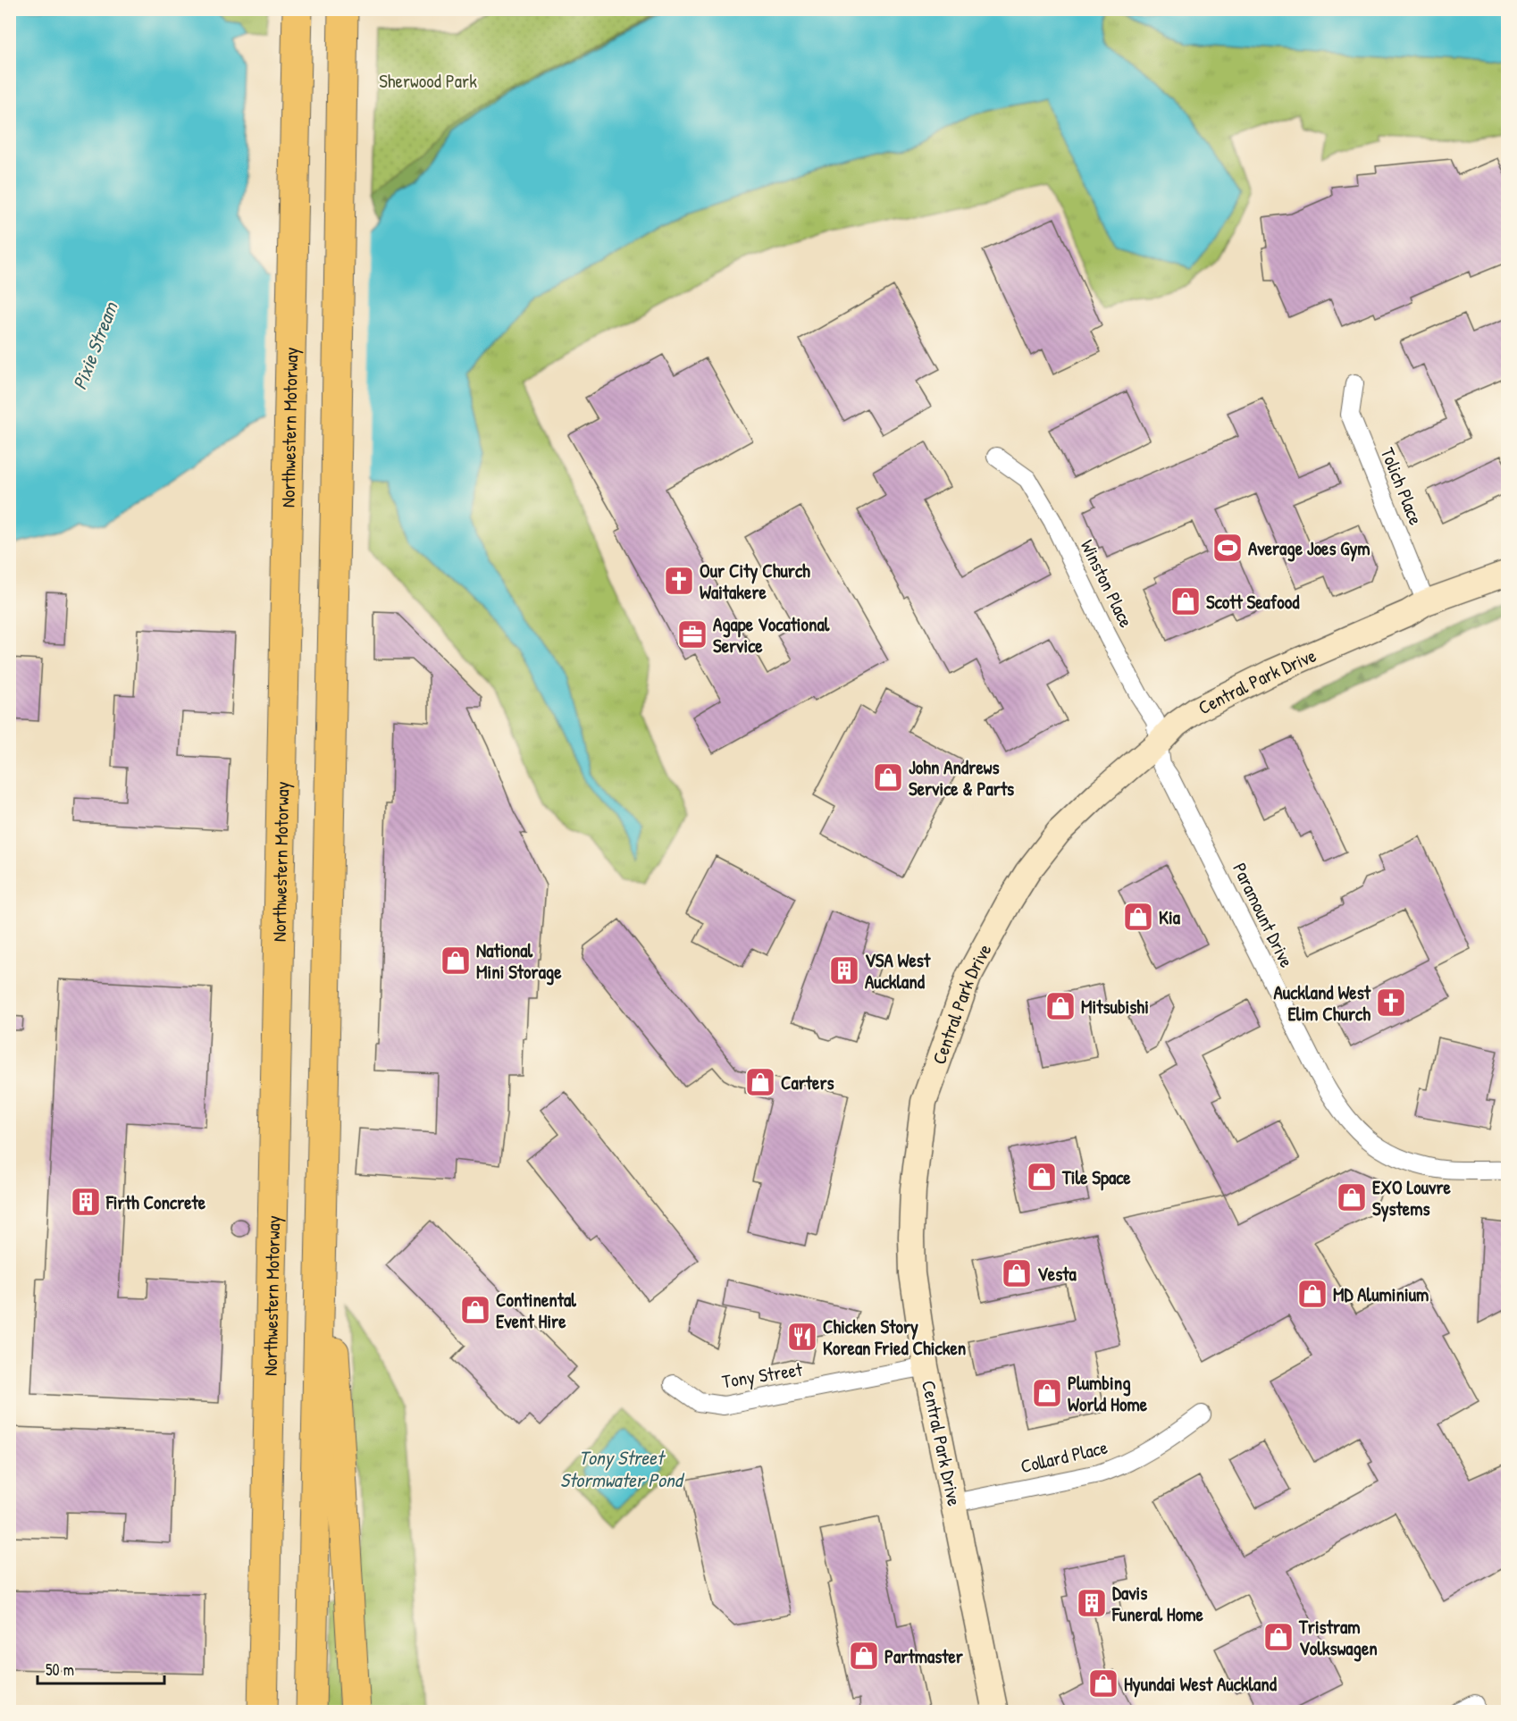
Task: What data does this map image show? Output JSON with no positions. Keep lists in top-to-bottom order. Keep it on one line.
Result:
{"streets":{"highway":["Northwestern Motorway"],"main road":["Central Park Drive"],"street":["Tolich Place","Winston Place","Paramount Drive","Tony Street","Collard Place"]},"crossings":[["Tolich Place","Central Park Drive"],["Winston Place","Central Park Drive"],["Winston Place","Paramount Drive"],["Central Park Drive","Paramount Drive"],["Central Park Drive","Tony Street"],["Central Park Drive","Collard Place"]],"water":["Pixie Stream","Tony Street Stormwater Pond"],"parks":["Sherwood Park"],"places":{"sports":["Average Joes Gym"],"church":["Our City Church Waitakere","Auckland West Elim Church"],"shop":["Scott Seafood","John Andrews Service & Parts","Kia","National Mini Storage","Mitsubishi","Carters","Tile Space","EXO Louvre Systems","Vesta","MD Aluminium","Continental Event Hire","Plumbing World Home","Tristram Volkswagen","Partmaster","Hyundai West Auckland"],"office":["Agape Vocational Service"],"building":["VSA West Auckland","Firth Concrete","Davis Funeral Home"],"restaurant":["Chicken Story Korean Fried Chicken"]},"scale_bar":"50 m"}
